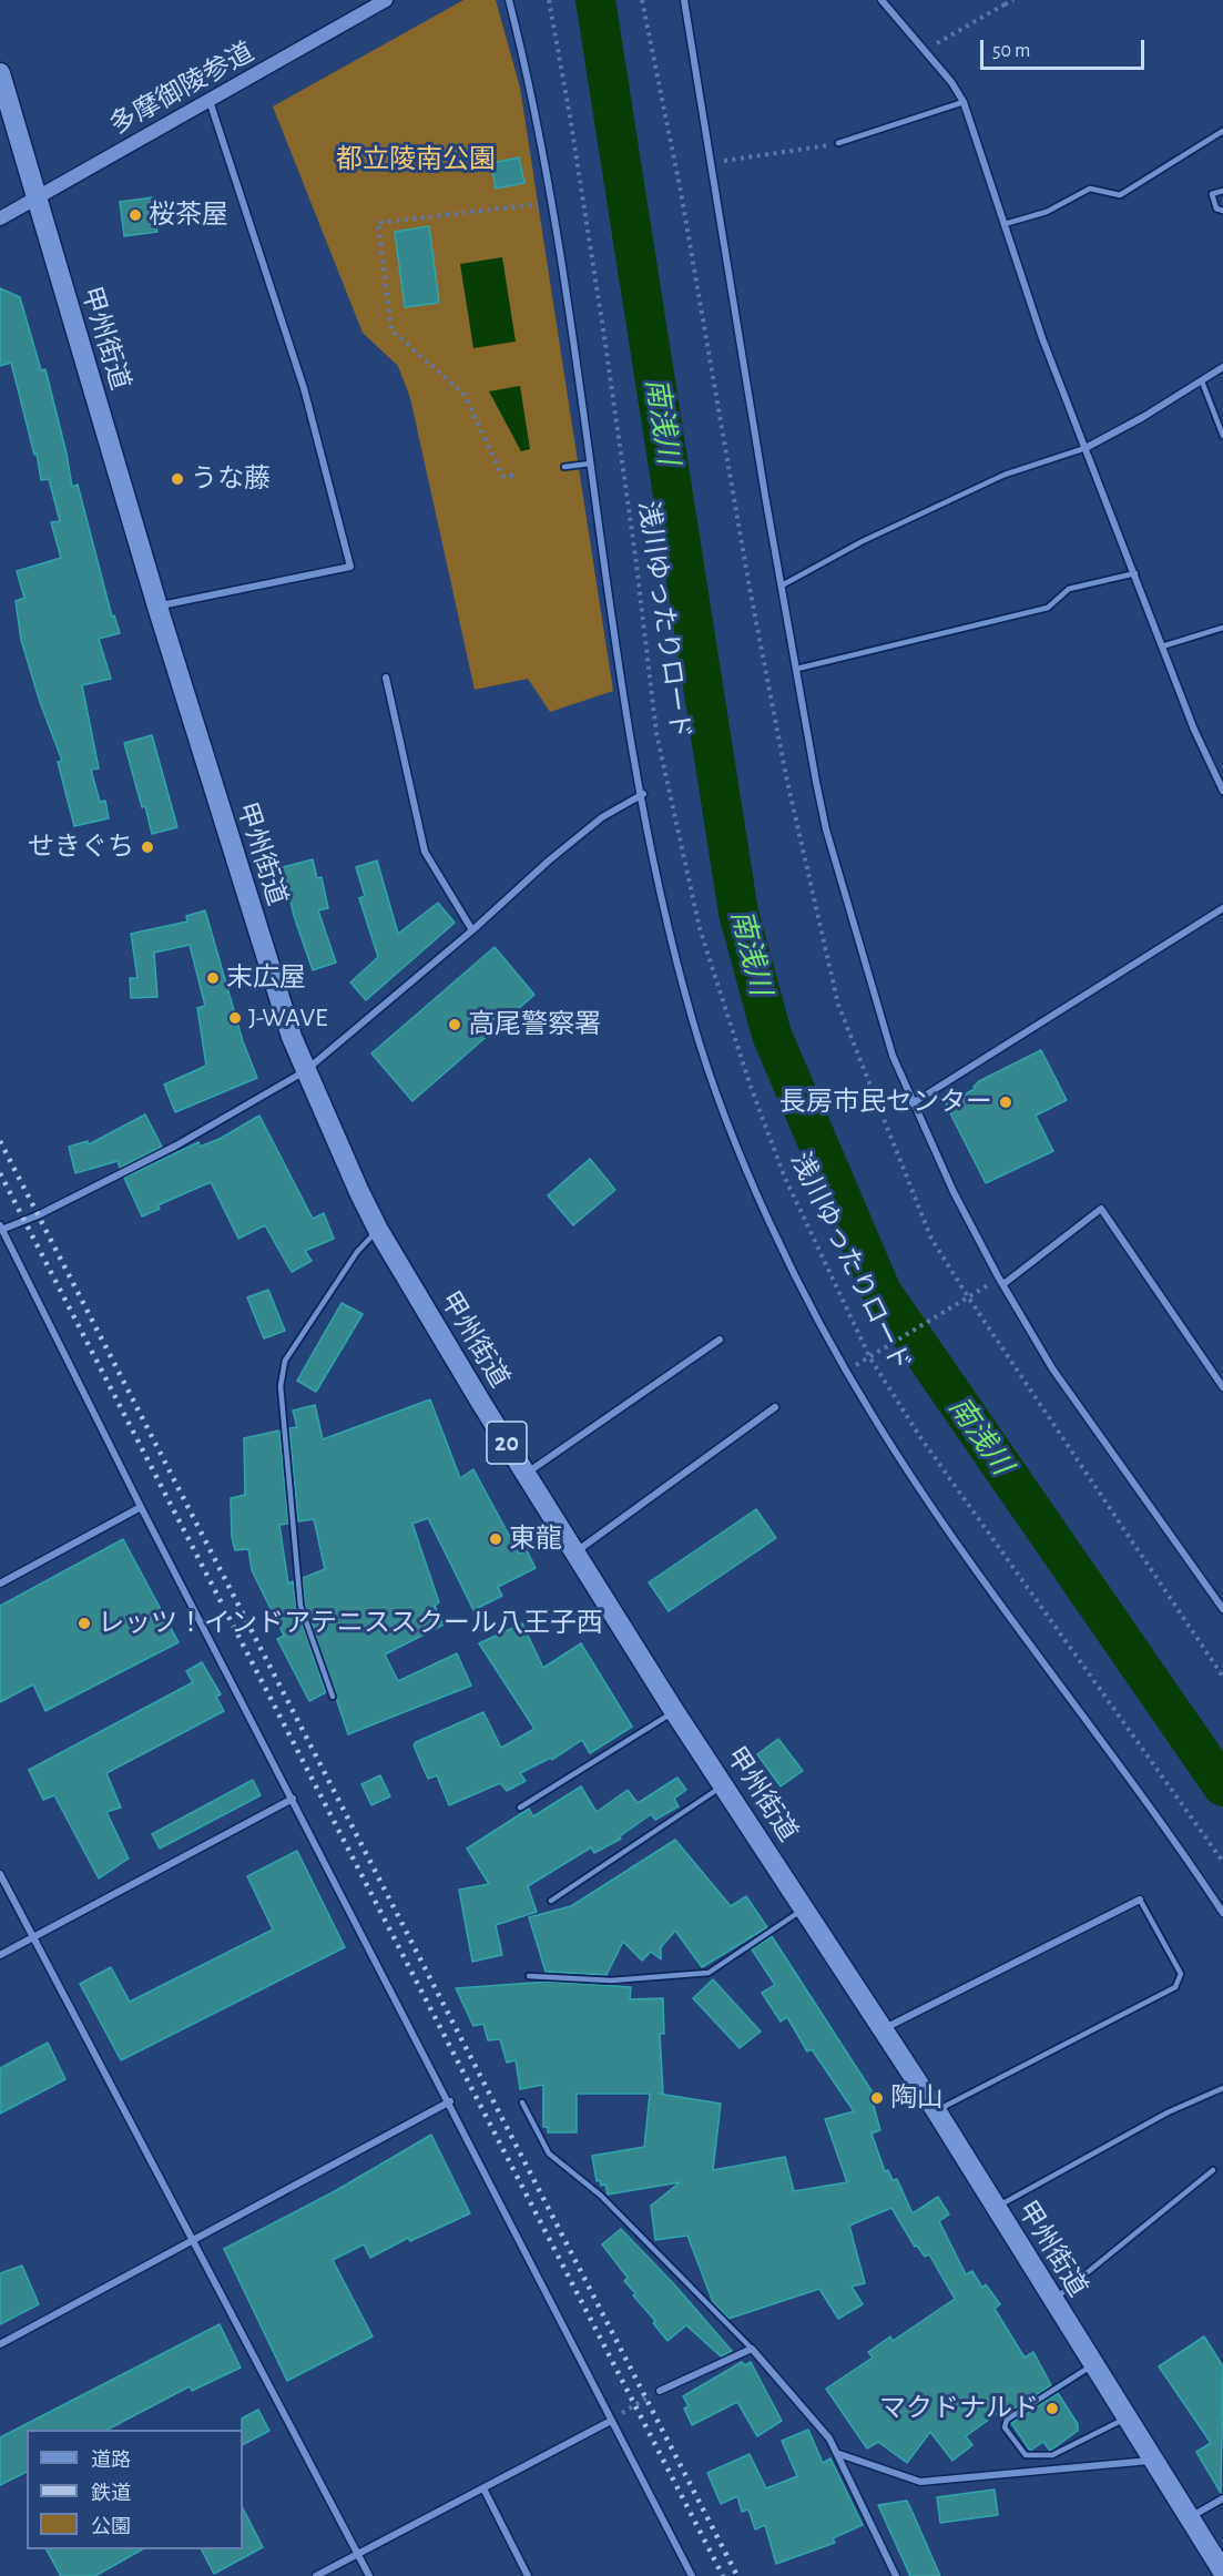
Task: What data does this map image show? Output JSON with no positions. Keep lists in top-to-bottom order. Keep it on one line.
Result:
{"streets":{"highway":["甲州街道","20"],"main road":["多摩御陵参道"],"path":["浅川ゆったりロード"]},"crossings":[["多摩御陵参道","甲州街道"]],"water":["南浅川"],"parks":["都立陵南公園"],"places":["桜茶屋","うな藤","せきぐち","末広屋","J-WAVE","高尾警察署","長房市民センター","東龍","レッツ！インドアテニススクール八王子西","陶山","マクドナルド"],"legend":["道路","鉄道","公園"],"scale_bar":"50 m"}
